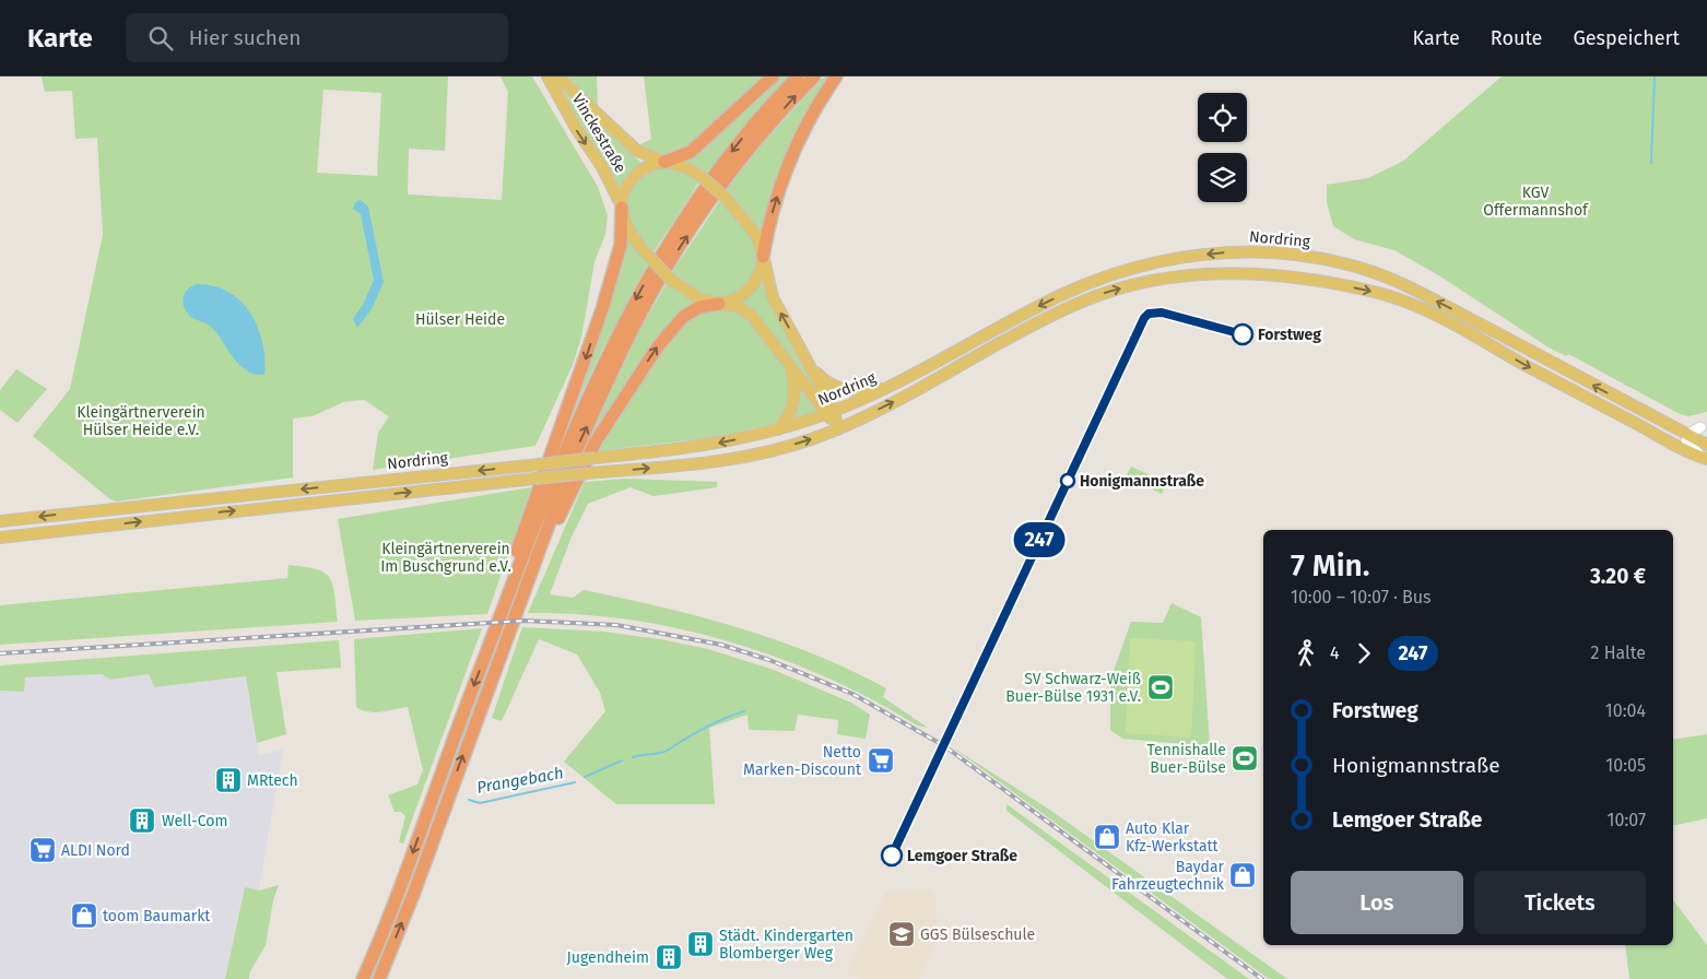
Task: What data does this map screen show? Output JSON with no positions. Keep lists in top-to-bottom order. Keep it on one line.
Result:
{"streets":{"main road":["Vinckestraße","Nordring"]},"water":["Prangebach"],"parks":["KGV Offermannshof","Hülser Heide","Kleingärtnerverein Hülser Heide e.V.","Kleingärtnerverein Im Buschgrund e.V."],"places":{"other":["Forstweg","Honigmannstraße","Lemgoer Straße"],"sports":["SV Schwarz-Weiß Buer-Bülse 1931 e.V.","Tennishalle Buer-Bülse"],"supermarket":["Netto Marken-Discount","ALDI Nord"],"building":["MRtech","Well-Com","Städt. Kindergarten Blomberger Weg","Jugendheim"],"shop":["Auto Klar Kfz-Werkstatt","Baydar Fahrzeugtechnik","toom Baumarkt"],"school or university":["GGS Bülseschule"]},"lines":["bus line 247"],"page":{"header":"Karte","search":"Hier suchen","nav":["Karte","Route","Gespeichert"],"on_map":"247","heading":["7 Min.","10:00 – 10:07 · Bus","3.20 €"],"legs":["4","247","2 Halte"],"list":[{"name":"Forstweg","value":"10:04"},{"name":"Honigmannstraße","value":"10:05"},{"name":"Lemgoer Straße","value":"10:07"}],"buttons":["Los","Tickets"]}}
